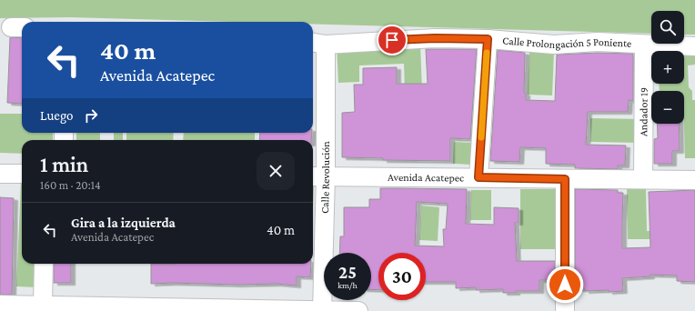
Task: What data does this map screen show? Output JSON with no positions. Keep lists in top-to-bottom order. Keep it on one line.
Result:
{"streets":{"street":["Calle Prolongación 5 Poniente","Andador 19","Avenida Acatepec","Calle Revolución"]},"crossings":[["Calle Prolongación 5 Poniente","Andador 19"],["Calle Prolongación 5 Poniente","Calle Revolución"],["Andador 19","Avenida Acatepec"],["Avenida Acatepec","Calle Revolución"]],"page":{"map_buttons":["+","−"],"turn":["40 m","Avenida Acatepec"],"then":"Luego","heading":["1 min","160 m · 20:14"],"list":[{"name":"Gira a la izquierda","note":"Avenida Acatepec","value":"40 m"}],"speed":"25 km/h","limit":"30"}}
